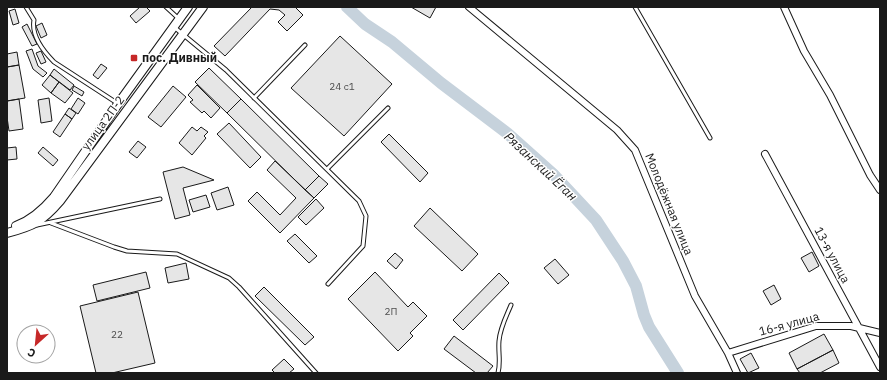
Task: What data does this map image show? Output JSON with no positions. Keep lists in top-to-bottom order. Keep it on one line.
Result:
{"streets":{"main road":["улица 2П-2"],"street":["Молодёжная улица","13-я улица","16-я улица"]},"crossings":[["Молодёжная улица","16-я улица"],["13-я улица","16-я улица"]],"water":["Рязанский Ёган"],"places":{"transit":["пос. Дивный"]},"house_numbers":["24 с1","2П","22"],"north":"bottom left"}
